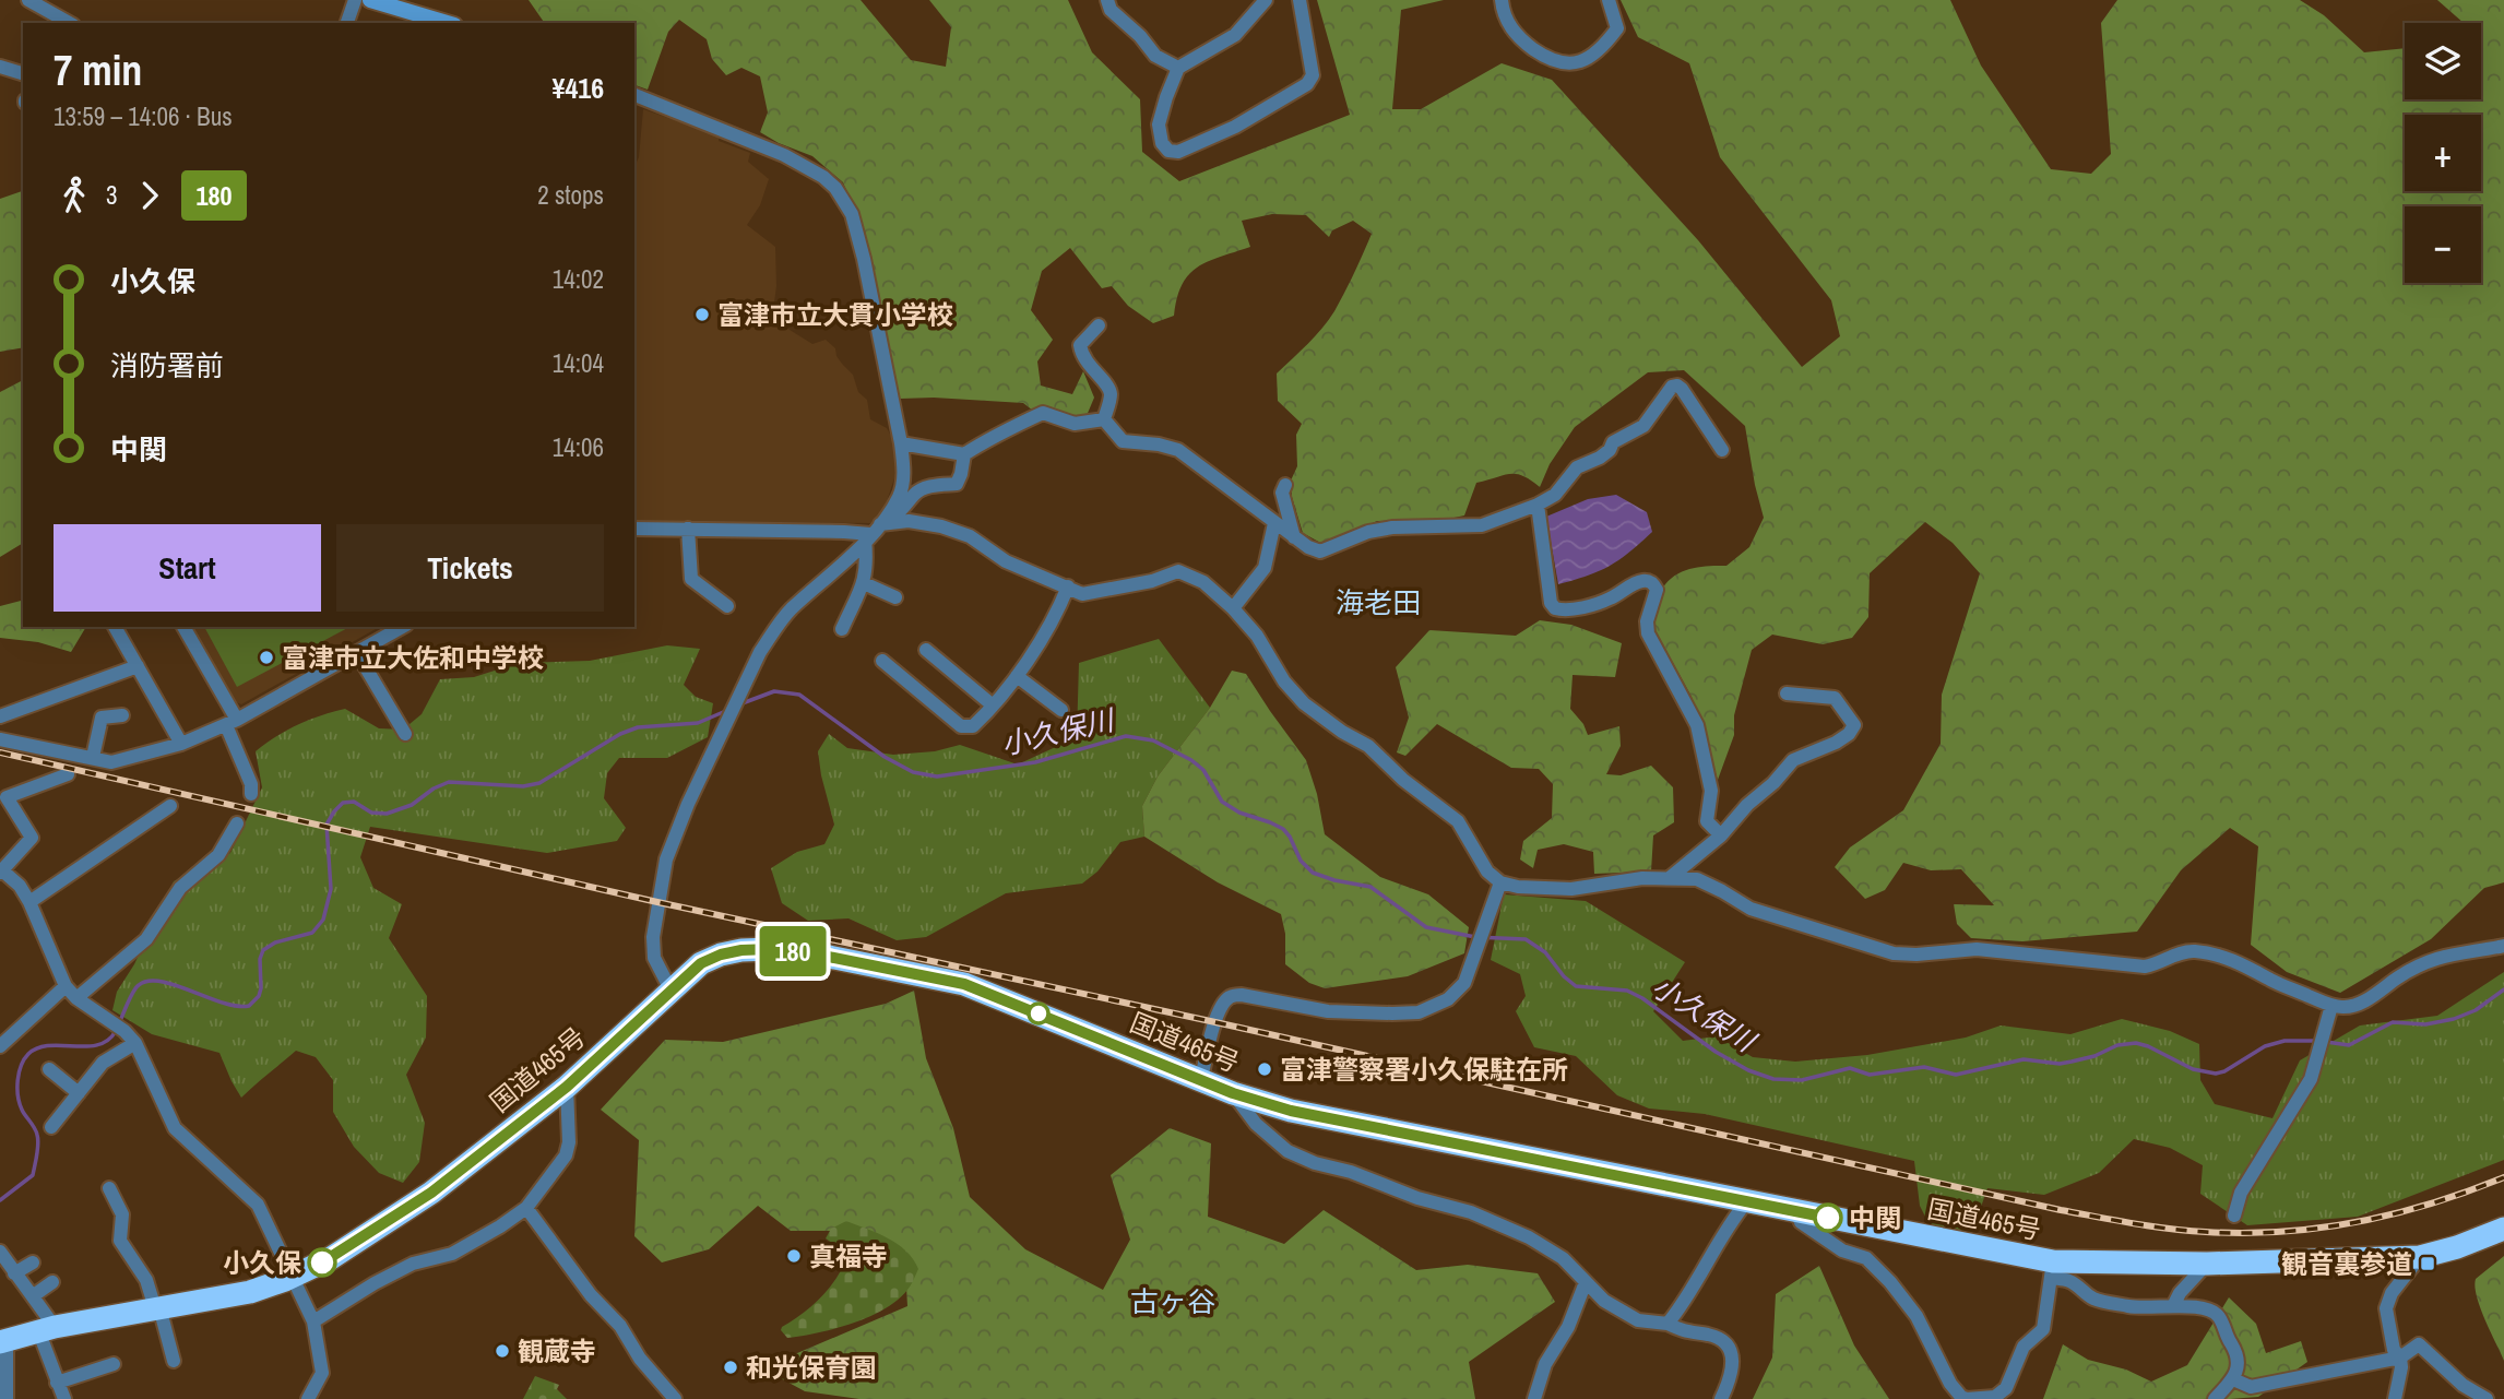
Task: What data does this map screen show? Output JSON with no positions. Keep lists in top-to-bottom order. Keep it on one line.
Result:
{"streets":{"highway":["国道465号"]},"districts":["海老田","古ヶ谷"],"water":["小久保川"],"places":{"other":["富津市立大貫小学校","富津市立大佐和中学校","富津警察署小久保駐在所","中関","真福寺","小久保","観蔵寺","和光保育園"],"transit":["観音裏参道"]},"lines":["bus line 180"],"page":{"on_map":"180","map_buttons":["+","−"],"heading":["7 min","13:59 – 14:06 · Bus","¥416"],"legs":["3","180","2 stops"],"list":[{"name":"小久保","value":"14:02"},{"name":"消防署前","value":"14:04"},{"name":"中関","value":"14:06"}],"buttons":["Start","Tickets"]}}
